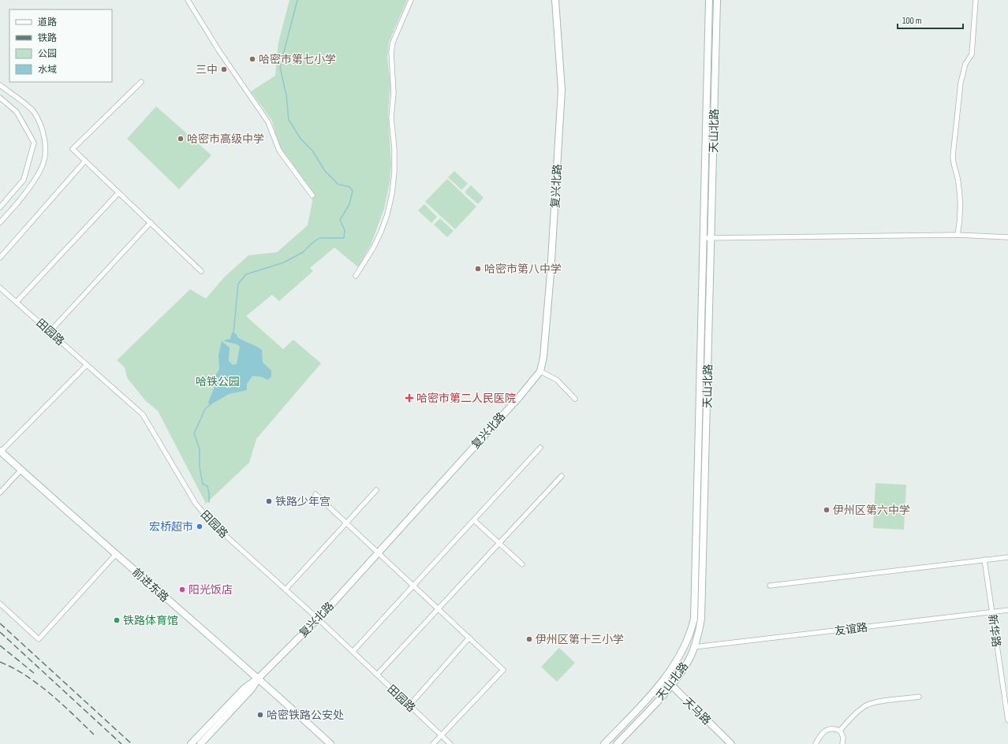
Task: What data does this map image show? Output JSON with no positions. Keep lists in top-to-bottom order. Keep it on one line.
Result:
{"streets":{"main road":["天山北路","复兴北路","前进东路","天马路"],"street":["田园路","友谊路","新华路"]},"crossings":[["天山北路","友谊路"],["天山北路","天马路"],["复兴北路","田园路"],["复兴北路","前进东路"],["友谊路","新华路"]],"parks":["哈铁公园"],"places":{"other":["哈密市第七小学","三中","哈密市高级中学","哈密市第八中学","铁路少年宫","伊州区第六中学","宏桥超市","阳光饭店","铁路体育馆","伊州区第十三小学","哈密铁路公安处"],"health":["哈密市第二人民医院"]},"legend":["道路","铁路","公园","水域"],"scale_bar":"100 m"}
